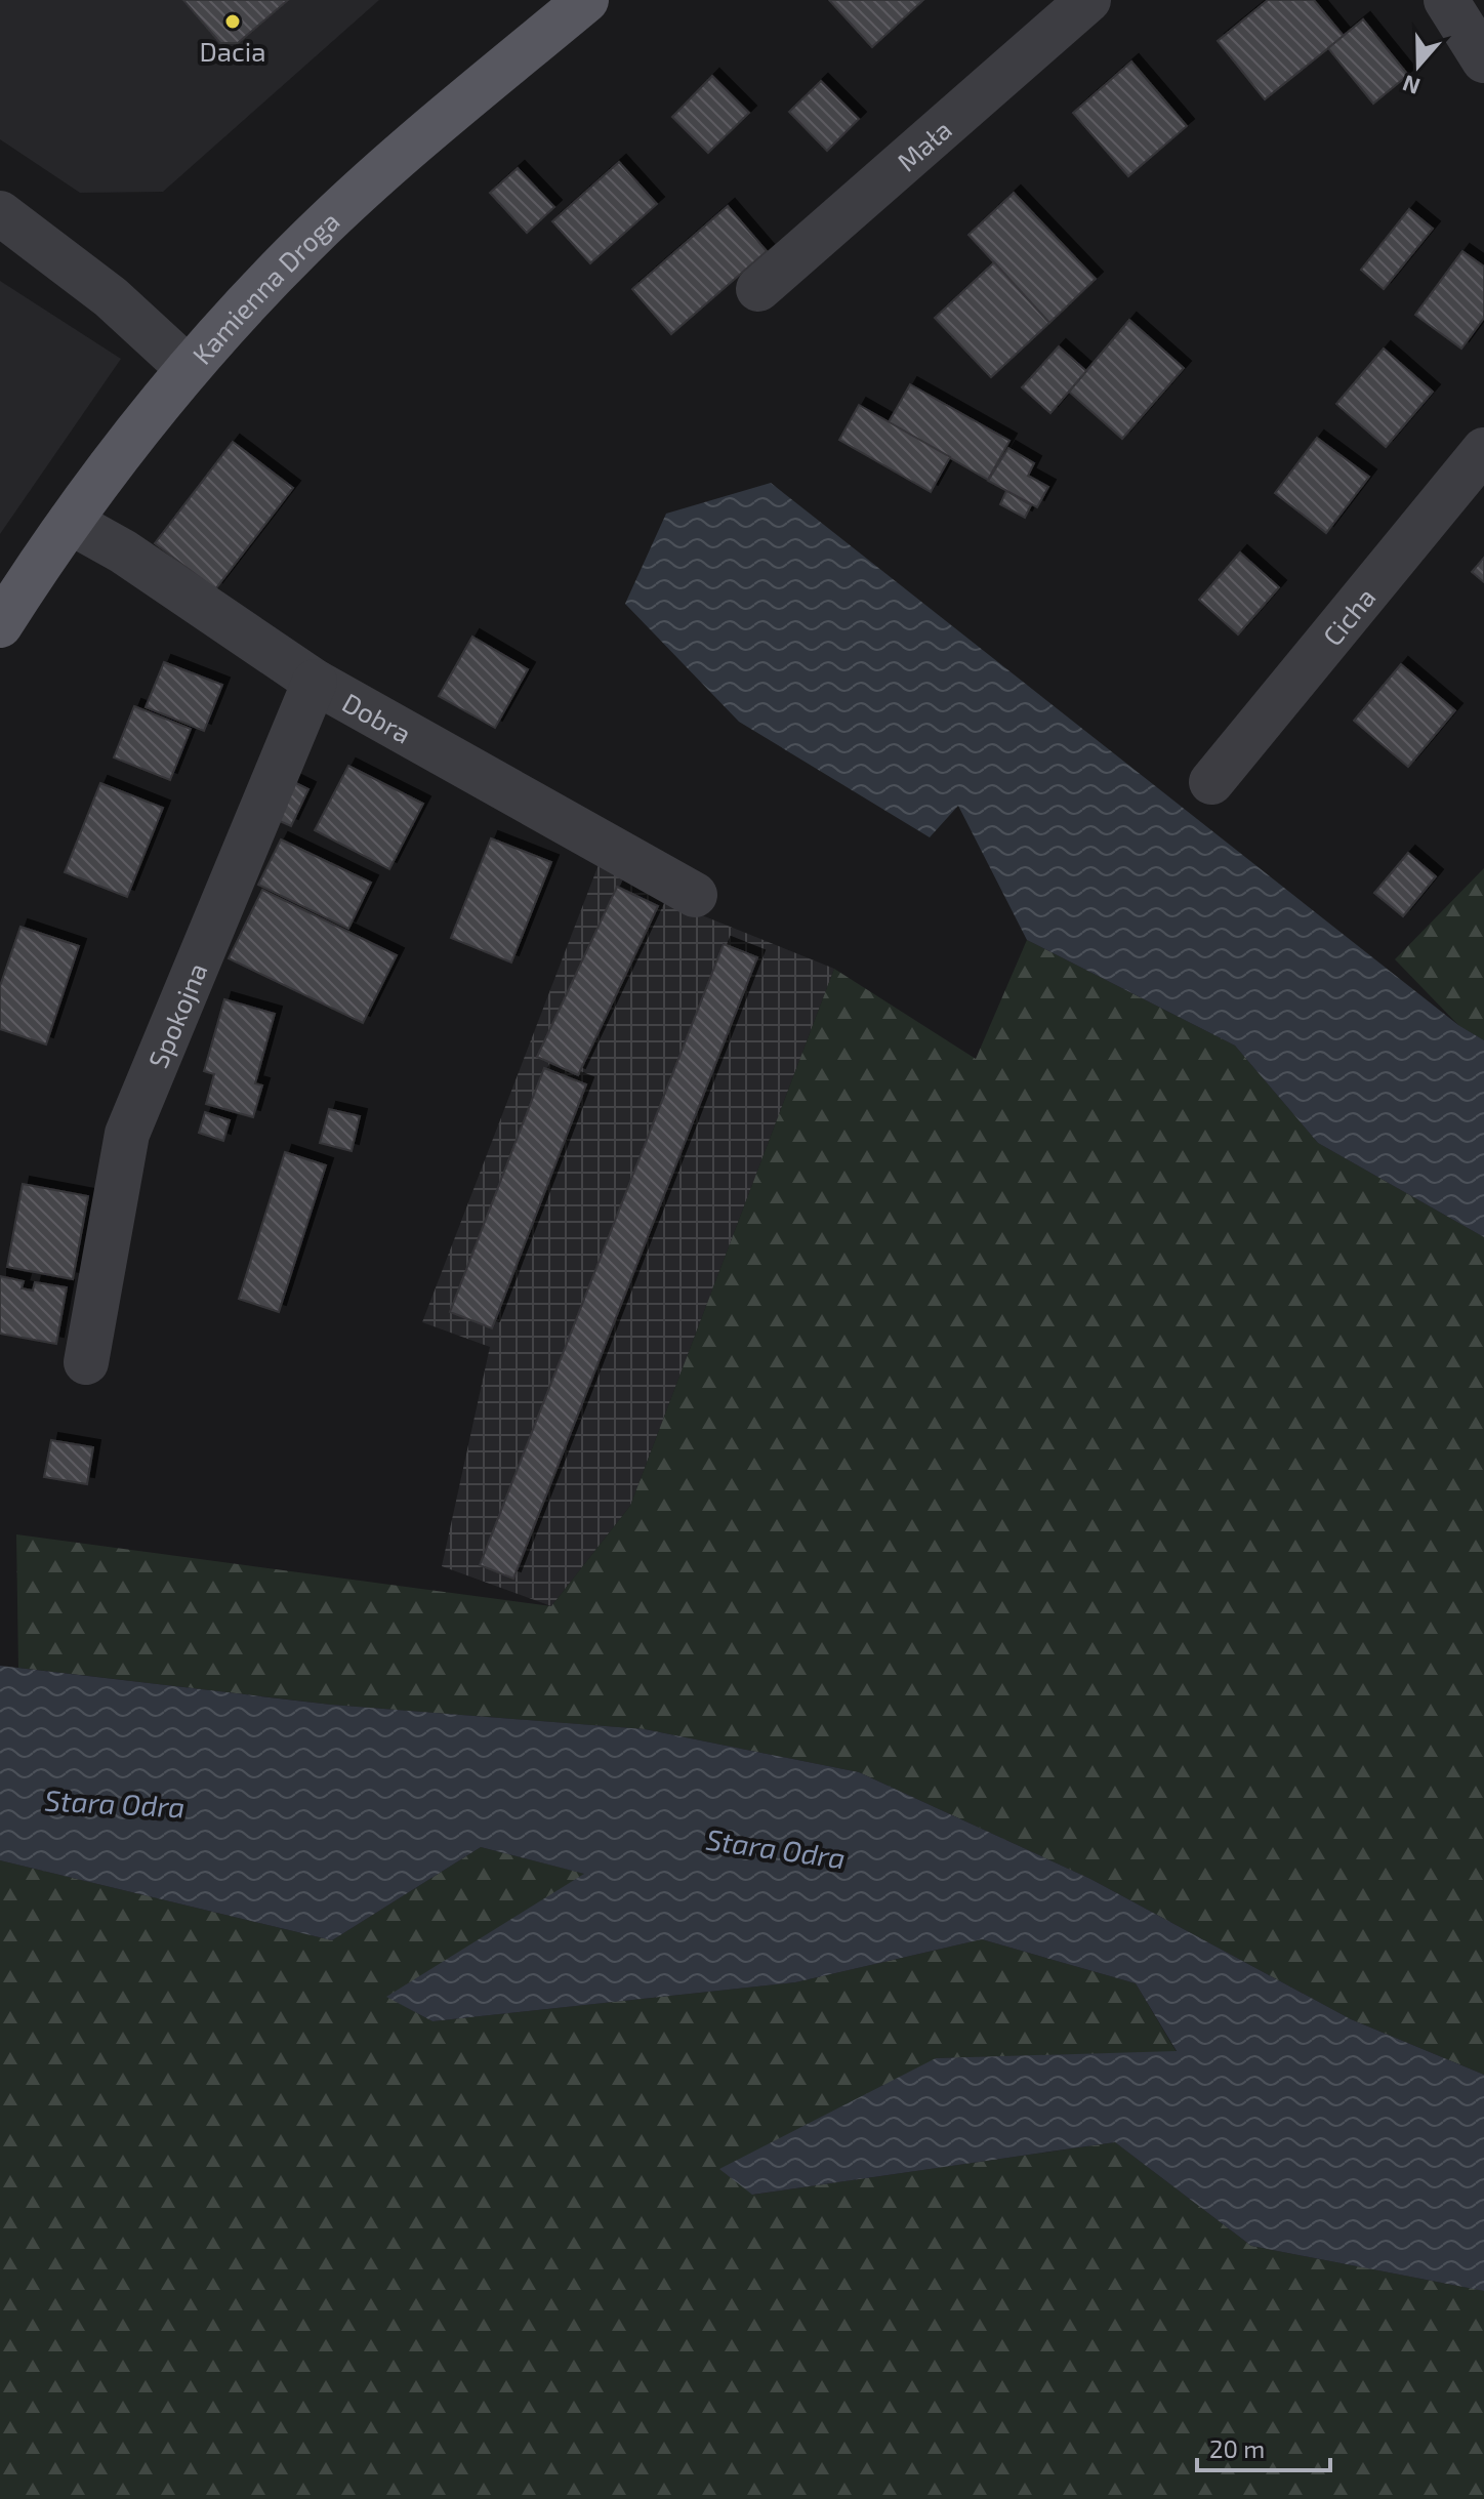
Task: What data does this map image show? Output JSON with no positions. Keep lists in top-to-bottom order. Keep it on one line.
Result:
{"streets":{"main road":["Kamienna Droga"],"street":["Mała","Cicha","Dobra","Spokojna"]},"crossings":[["Kamienna Droga","Dobra"],["Dobra","Spokojna"]],"water":["Stara Odra"],"places":["Dacia"],"scale_bar":"20 m","north":"bottom"}
